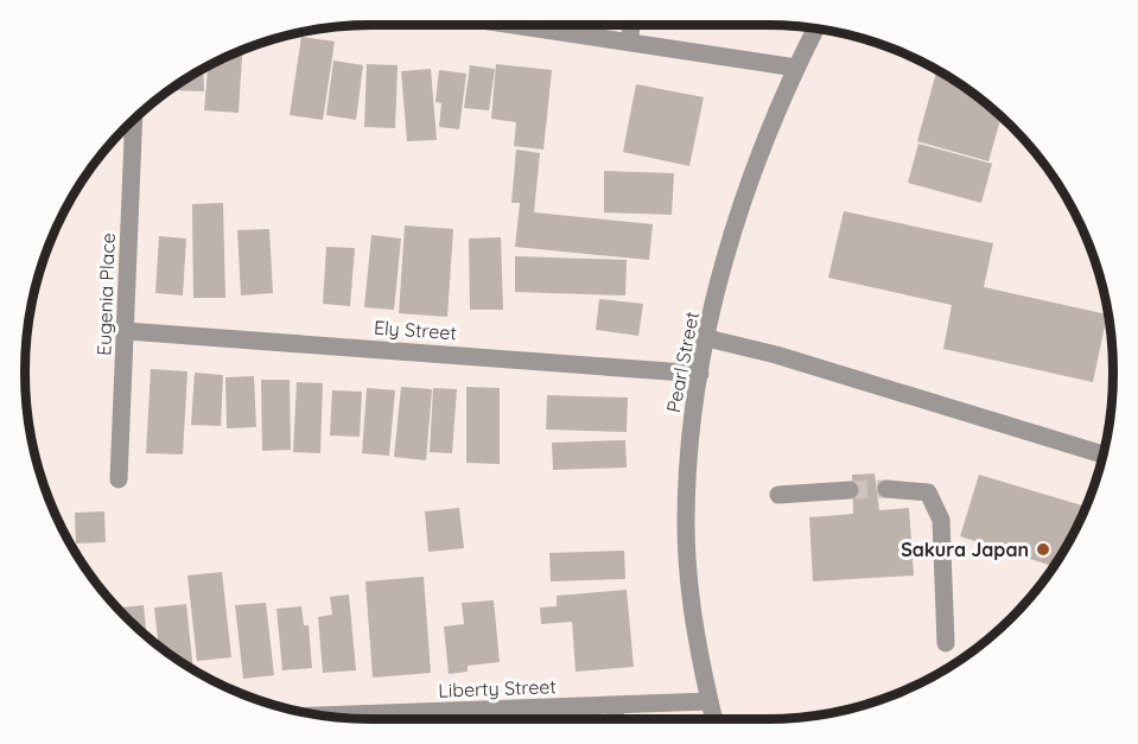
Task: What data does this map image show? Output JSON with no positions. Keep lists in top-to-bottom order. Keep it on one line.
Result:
{"streets":{"street":["Eugenia Place","Ely Street","Pearl Street","Liberty Street"]},"crossings":[["Eugenia Place","Ely Street"],["Ely Street","Pearl Street"],["Pearl Street","Liberty Street"]],"places":["Sakura Japan"]}
